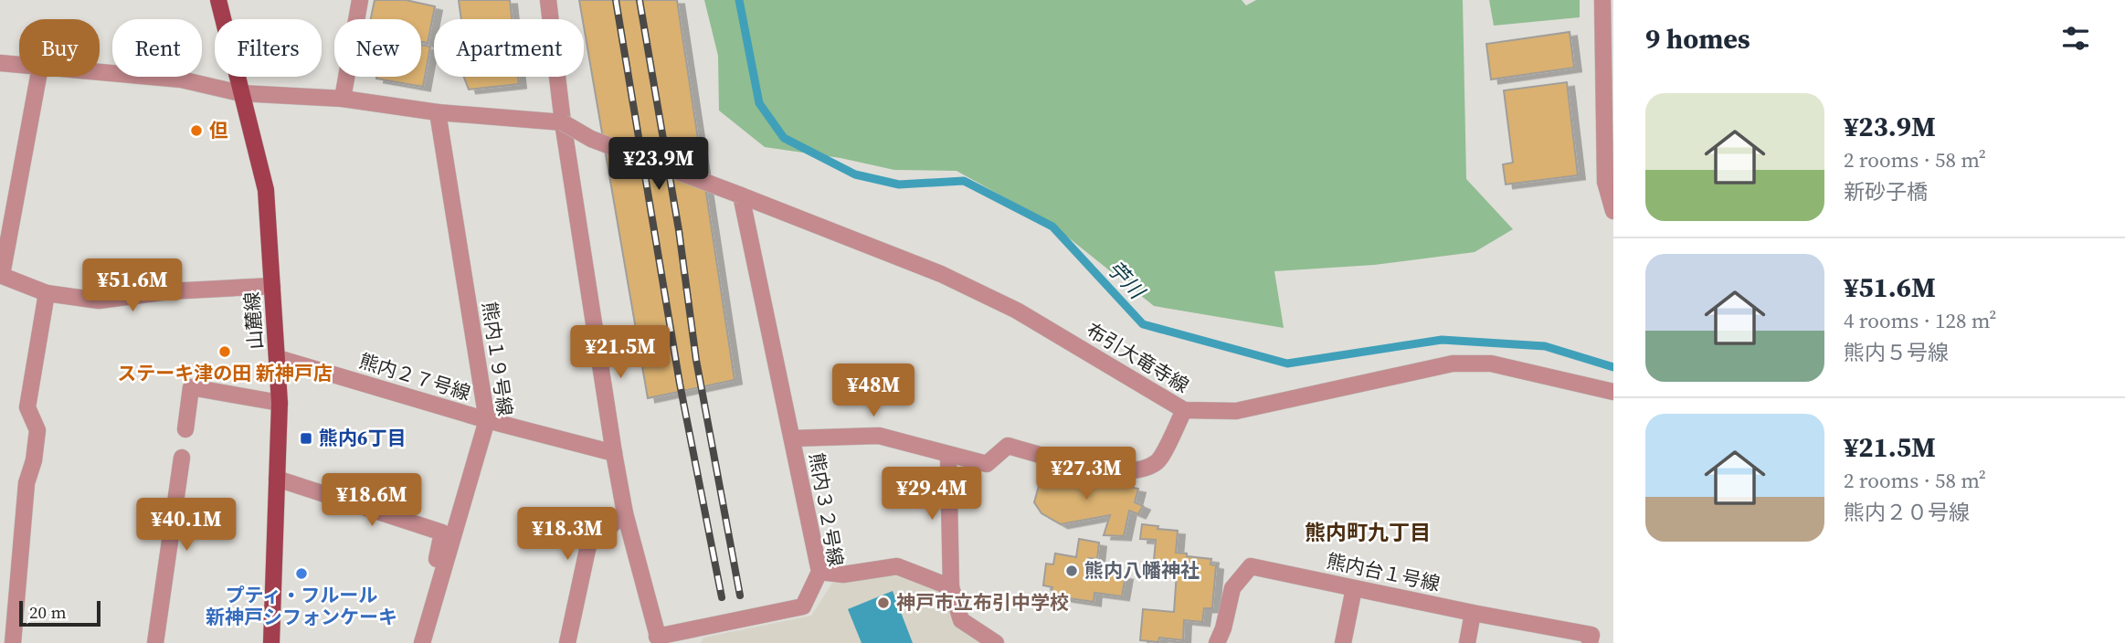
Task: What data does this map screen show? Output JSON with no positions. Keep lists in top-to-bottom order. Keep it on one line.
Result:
{"streets":{"main road":["山麓線"],"street":["布引大竜寺線","熊内１９号線","熊内２７号線","熊内３２号線","熊内台１号線"]},"crossings":[["山麓線","熊内２７号線"],["布引大竜寺線","熊内３２号線"],["熊内１９号線","熊内２７号線"]],"districts":["熊内町九丁目"],"water":["苧川"],"places":{"other":["但","ステーキ津の田 新神戸店","熊内八幡神社","プティ・フルール 新神戸シフォンケーキ","神戸市立布引中学校"],"transit":["熊内6丁目"]},"scale_bar":"20 m","page":{"heading":"9 homes","chip":["Buy","Rent","Filters","New","Apartment"],"list":[{"name":"¥23.9M","note":"2 rooms · 58 m² · 新砂子橋"},{"name":"¥51.6M","note":"4 rooms · 128 m² · 熊内５号線"},{"name":"¥21.5M","note":"2 rooms · 58 m² · 熊内２０号線"}],"price":["¥23.9M","¥51.6M","¥21.5M","¥48M","¥27.3M","¥29.4M","¥18.6M","¥40.1M","¥18.3M"],"scale":"20 m"}}
